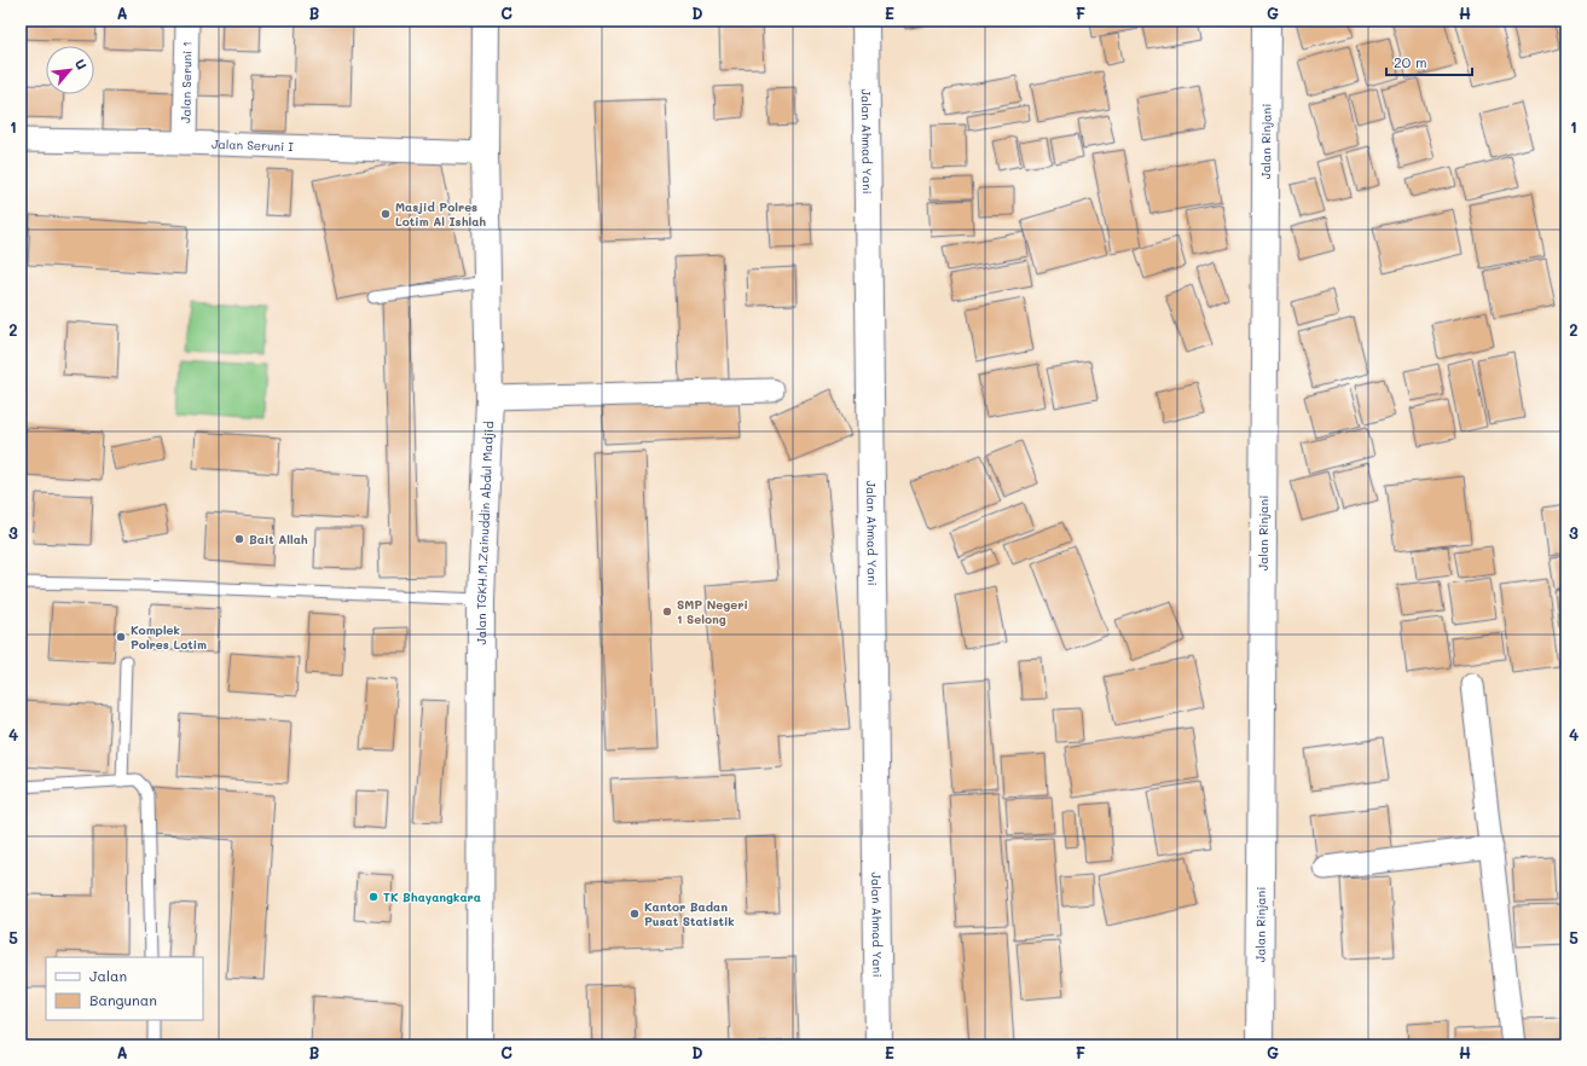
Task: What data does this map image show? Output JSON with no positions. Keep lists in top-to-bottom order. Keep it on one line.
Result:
{"streets":{"street":["Jalan Seruni 1","Jalan Ahmad Yani","Jalan Rinjani","Jalan Seruni I","Jalan TGKH.M.Zainuddin Abdul Madjid"]},"crossings":[["Jalan Seruni 1","Jalan Seruni I"],["Jalan Seruni I","Jalan TGKH.M.Zainuddin Abdul Madjid"]],"places":["Masjid Polres Lotim Al Ishlah","Bait Allah","SMP Negeri 1 Selong","Komplek Polres Lotim","TK Bhayangkara","Kantor Badan Pusat Statistik"],"legend":["Jalan","Bangunan"],"scale_bar":"20 m","north":"top right","grid":{"columns":["A","B","C","D","E","F","G","H"],"rows":["1","2","3","4","5"]}}
